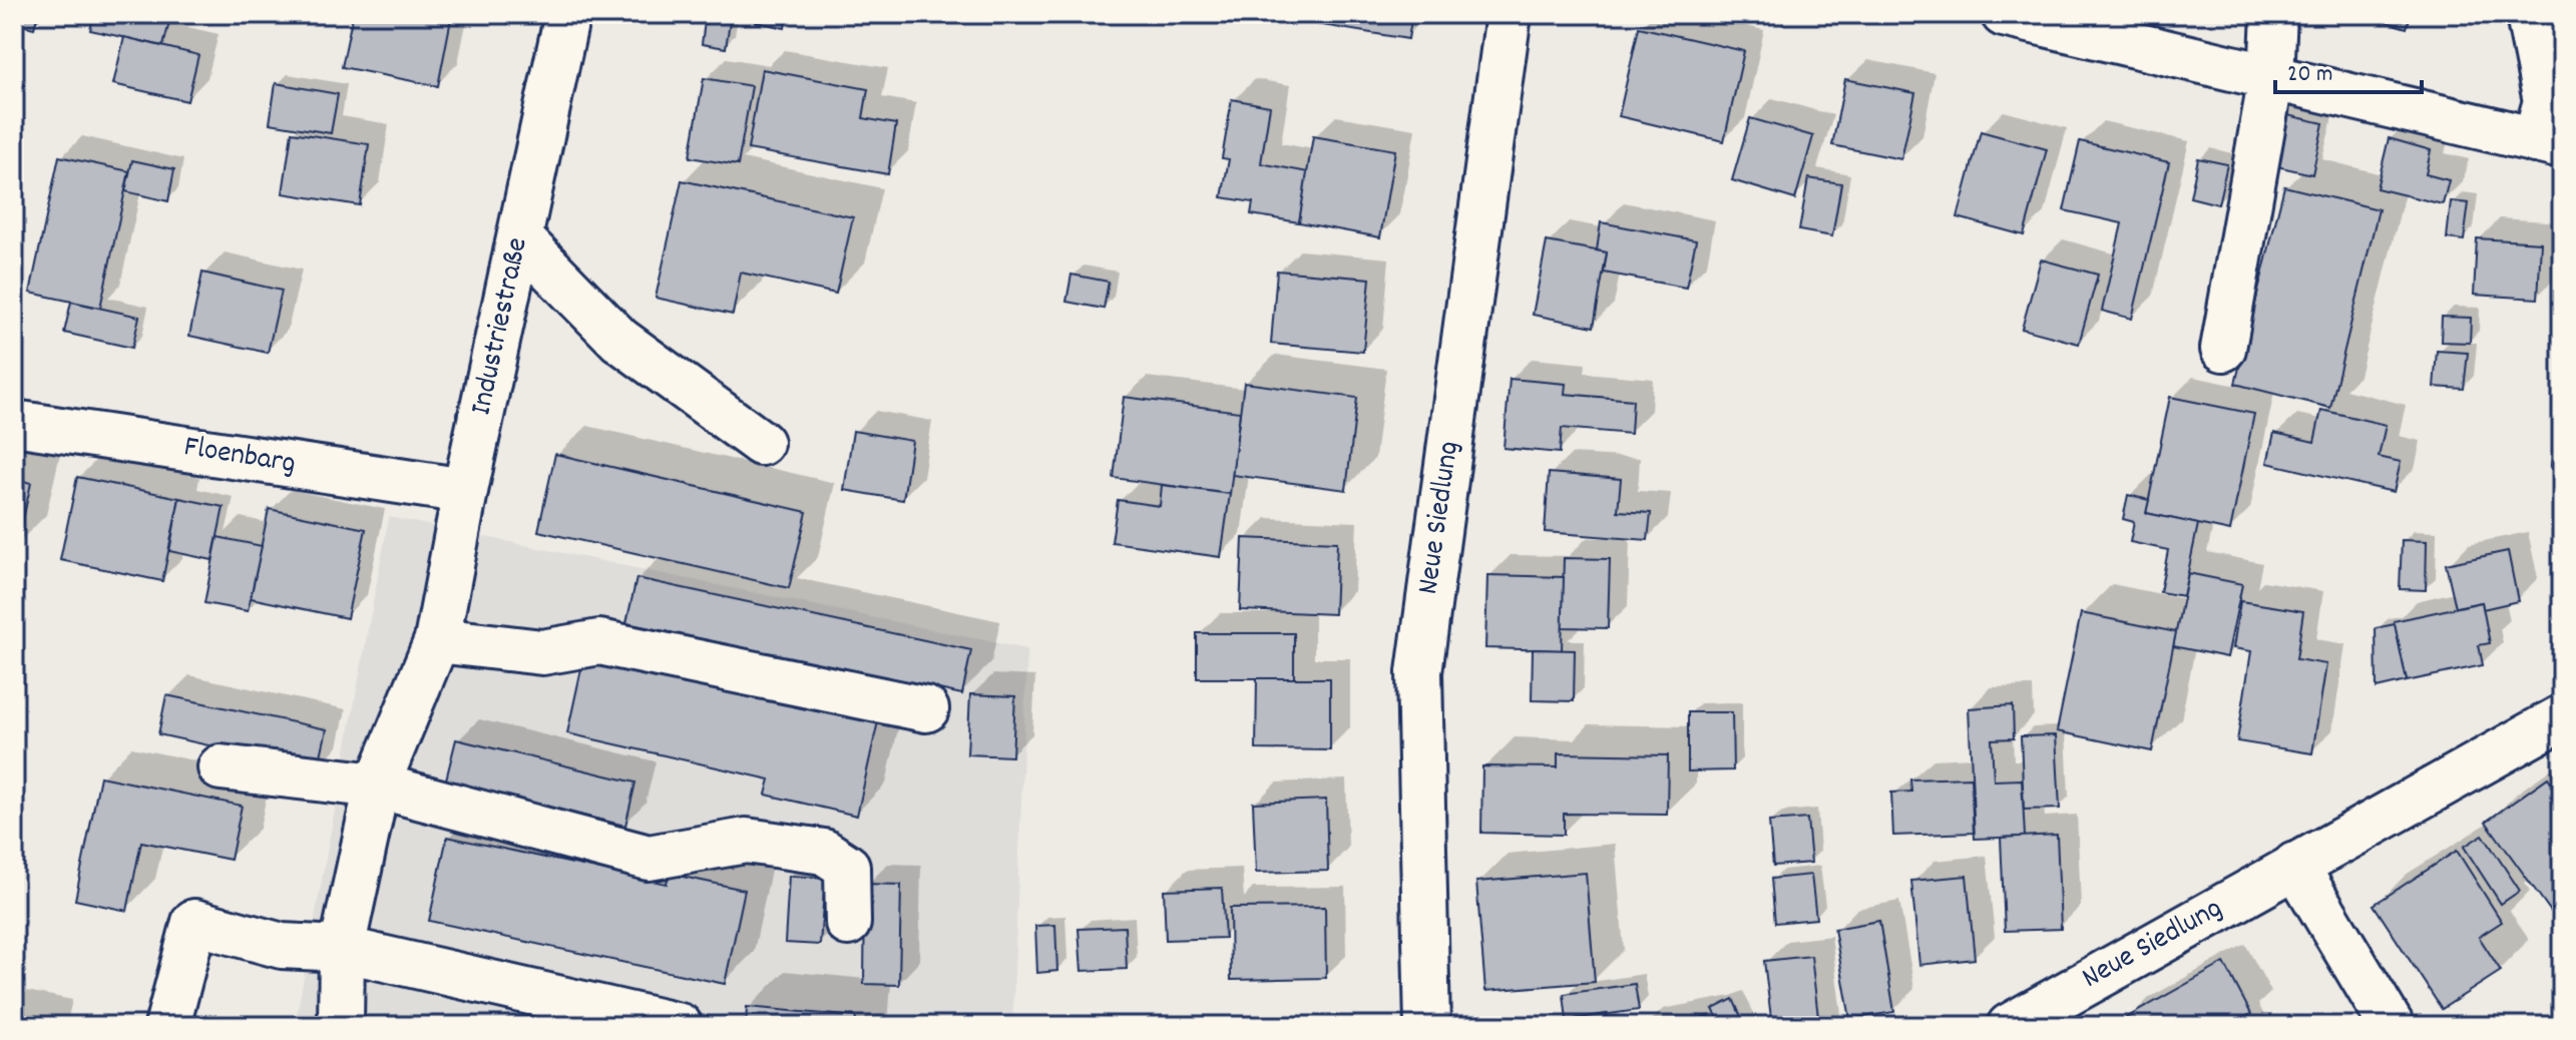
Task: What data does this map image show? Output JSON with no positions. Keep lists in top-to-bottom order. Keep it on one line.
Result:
{"streets":{"street":["Industriestraße","Floenbarg","Neue Siedlung"]},"crossings":[["Industriestraße","Floenbarg"]],"scale_bar":"20 m"}
